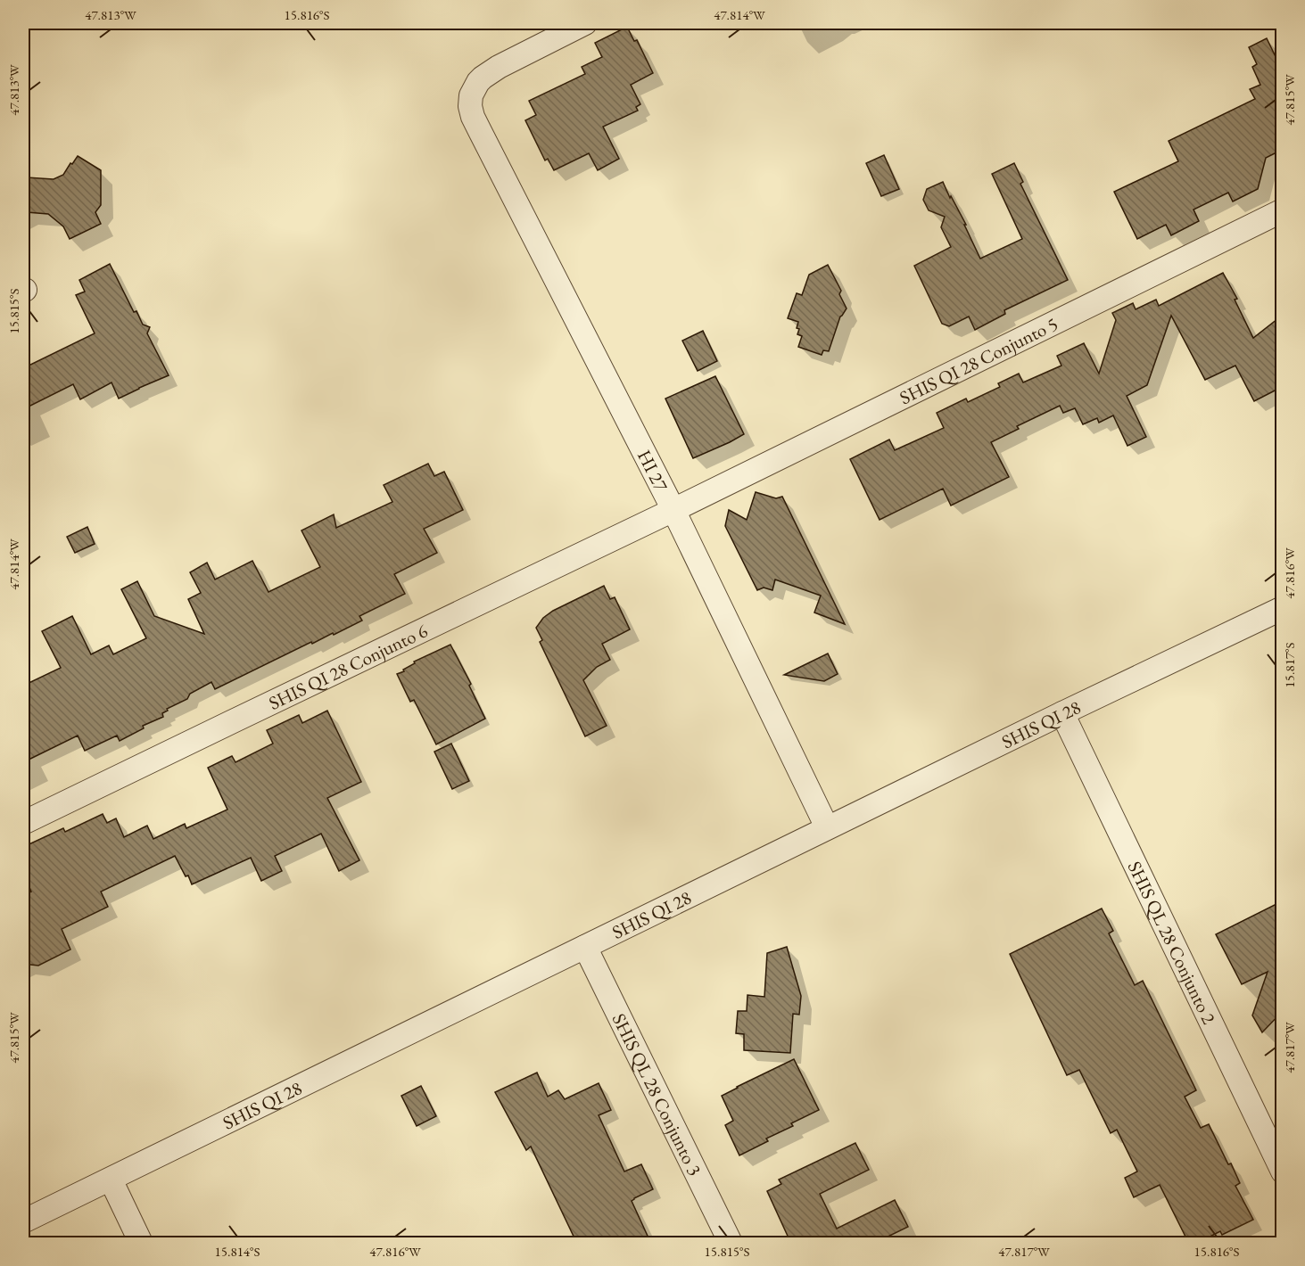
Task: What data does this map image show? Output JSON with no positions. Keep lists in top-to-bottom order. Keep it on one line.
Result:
{"streets":{"street":["SHIS QI 28 Conjunto 5","HI 27","SHIS QI 28 Conjunto 6","SHIS QI 28","SHIS QL 28 Conjunto 2","SHIS QL 28 Conjunto 3"]},"crossings":[["SHIS QI 28 Conjunto 5","HI 27"],["SHIS QI 28 Conjunto 5","SHIS QI 28 Conjunto 6"],["HI 27","SHIS QI 28 Conjunto 6"],["HI 27","SHIS QI 28"],["SHIS QI 28","SHIS QL 28 Conjunto 2"],["SHIS QI 28","SHIS QL 28 Conjunto 3"]],"coordinates":["47.813°W","15.816°S","47.814°W","47.815°W","15.815°S","47.816°W","15.817°S","47.817°W","15.814°S"]}
